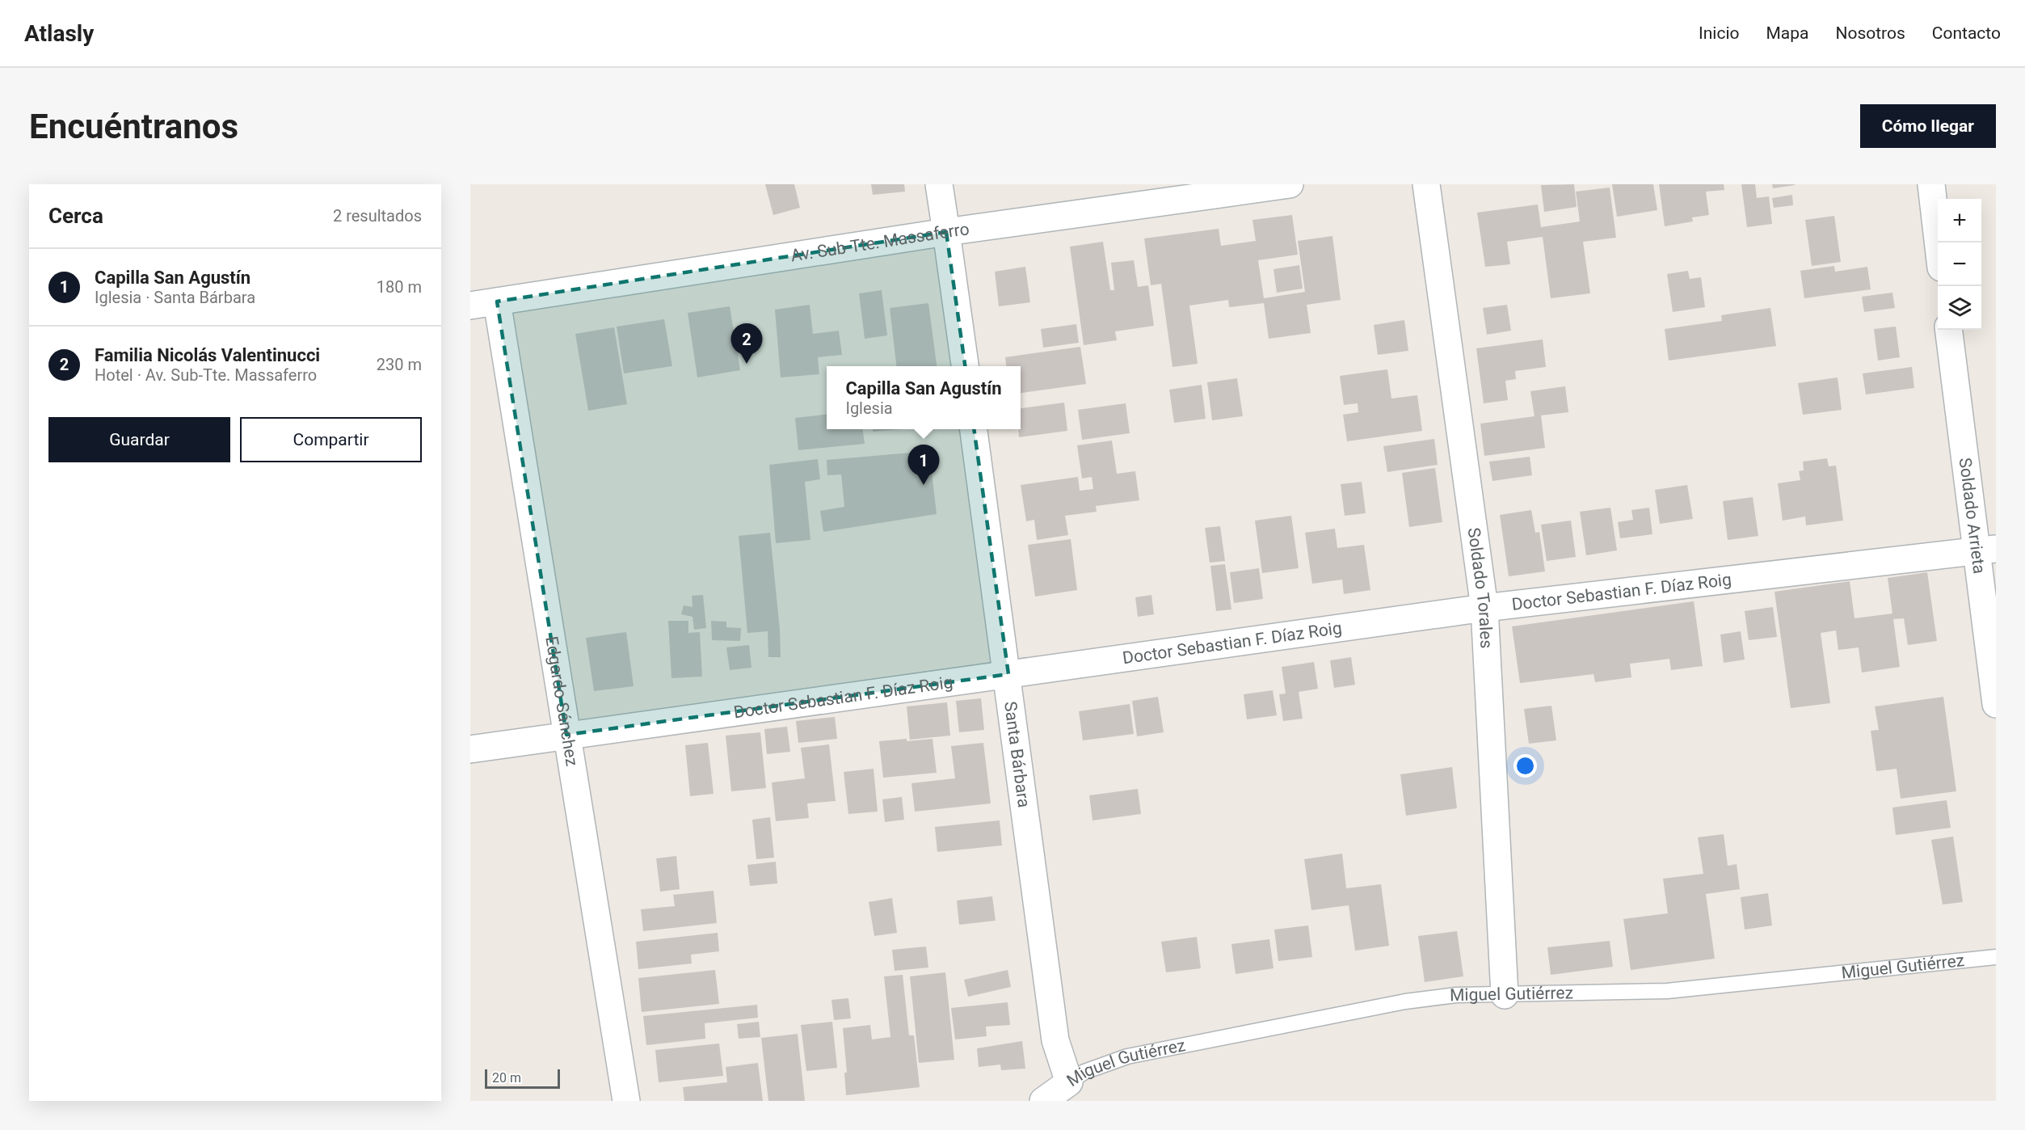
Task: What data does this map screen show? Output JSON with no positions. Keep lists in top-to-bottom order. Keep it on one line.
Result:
{"streets":{"street":["Av. Sub-Tte. Massaferro","Soldado Arrieta","Soldado Torales","Doctor Sebastian F. Díaz Roig","Edgardo Sánchez","Santa Bárbara","Miguel Gutiérrez"]},"crossings":[["Av. Sub-Tte. Massaferro","Edgardo Sánchez"],["Soldado Arrieta","Doctor Sebastian F. Díaz Roig"],["Soldado Torales","Doctor Sebastian F. Díaz Roig"],["Soldado Torales","Miguel Gutiérrez"],["Doctor Sebastian F. Díaz Roig","Edgardo Sánchez"],["Doctor Sebastian F. Díaz Roig","Santa Bárbara"],["Santa Bárbara","Miguel Gutiérrez"]],"scale_bar":"20 m","page":{"header":"Atlasly","nav":["Inicio","Mapa","Nosotros","Contacto"],"buttons":["Cómo llegar",["Guardar","Compartir"]],"title":"Encuéntranos","heading":["Cerca","2 resultados"],"map_buttons":["+","−"],"list":[{"mark":"1","name":"Capilla San Agustín","note":"Iglesia · Santa Bárbara","value":"180 m"},{"mark":"2","name":"Familia Nicolás Valentinucci","note":"Hotel · Av. Sub-Tte. Massaferro","value":"230 m"}],"pins":["2","1"],"popup":["Capilla San Agustín","Iglesia"],"scale":"20 m"}}
